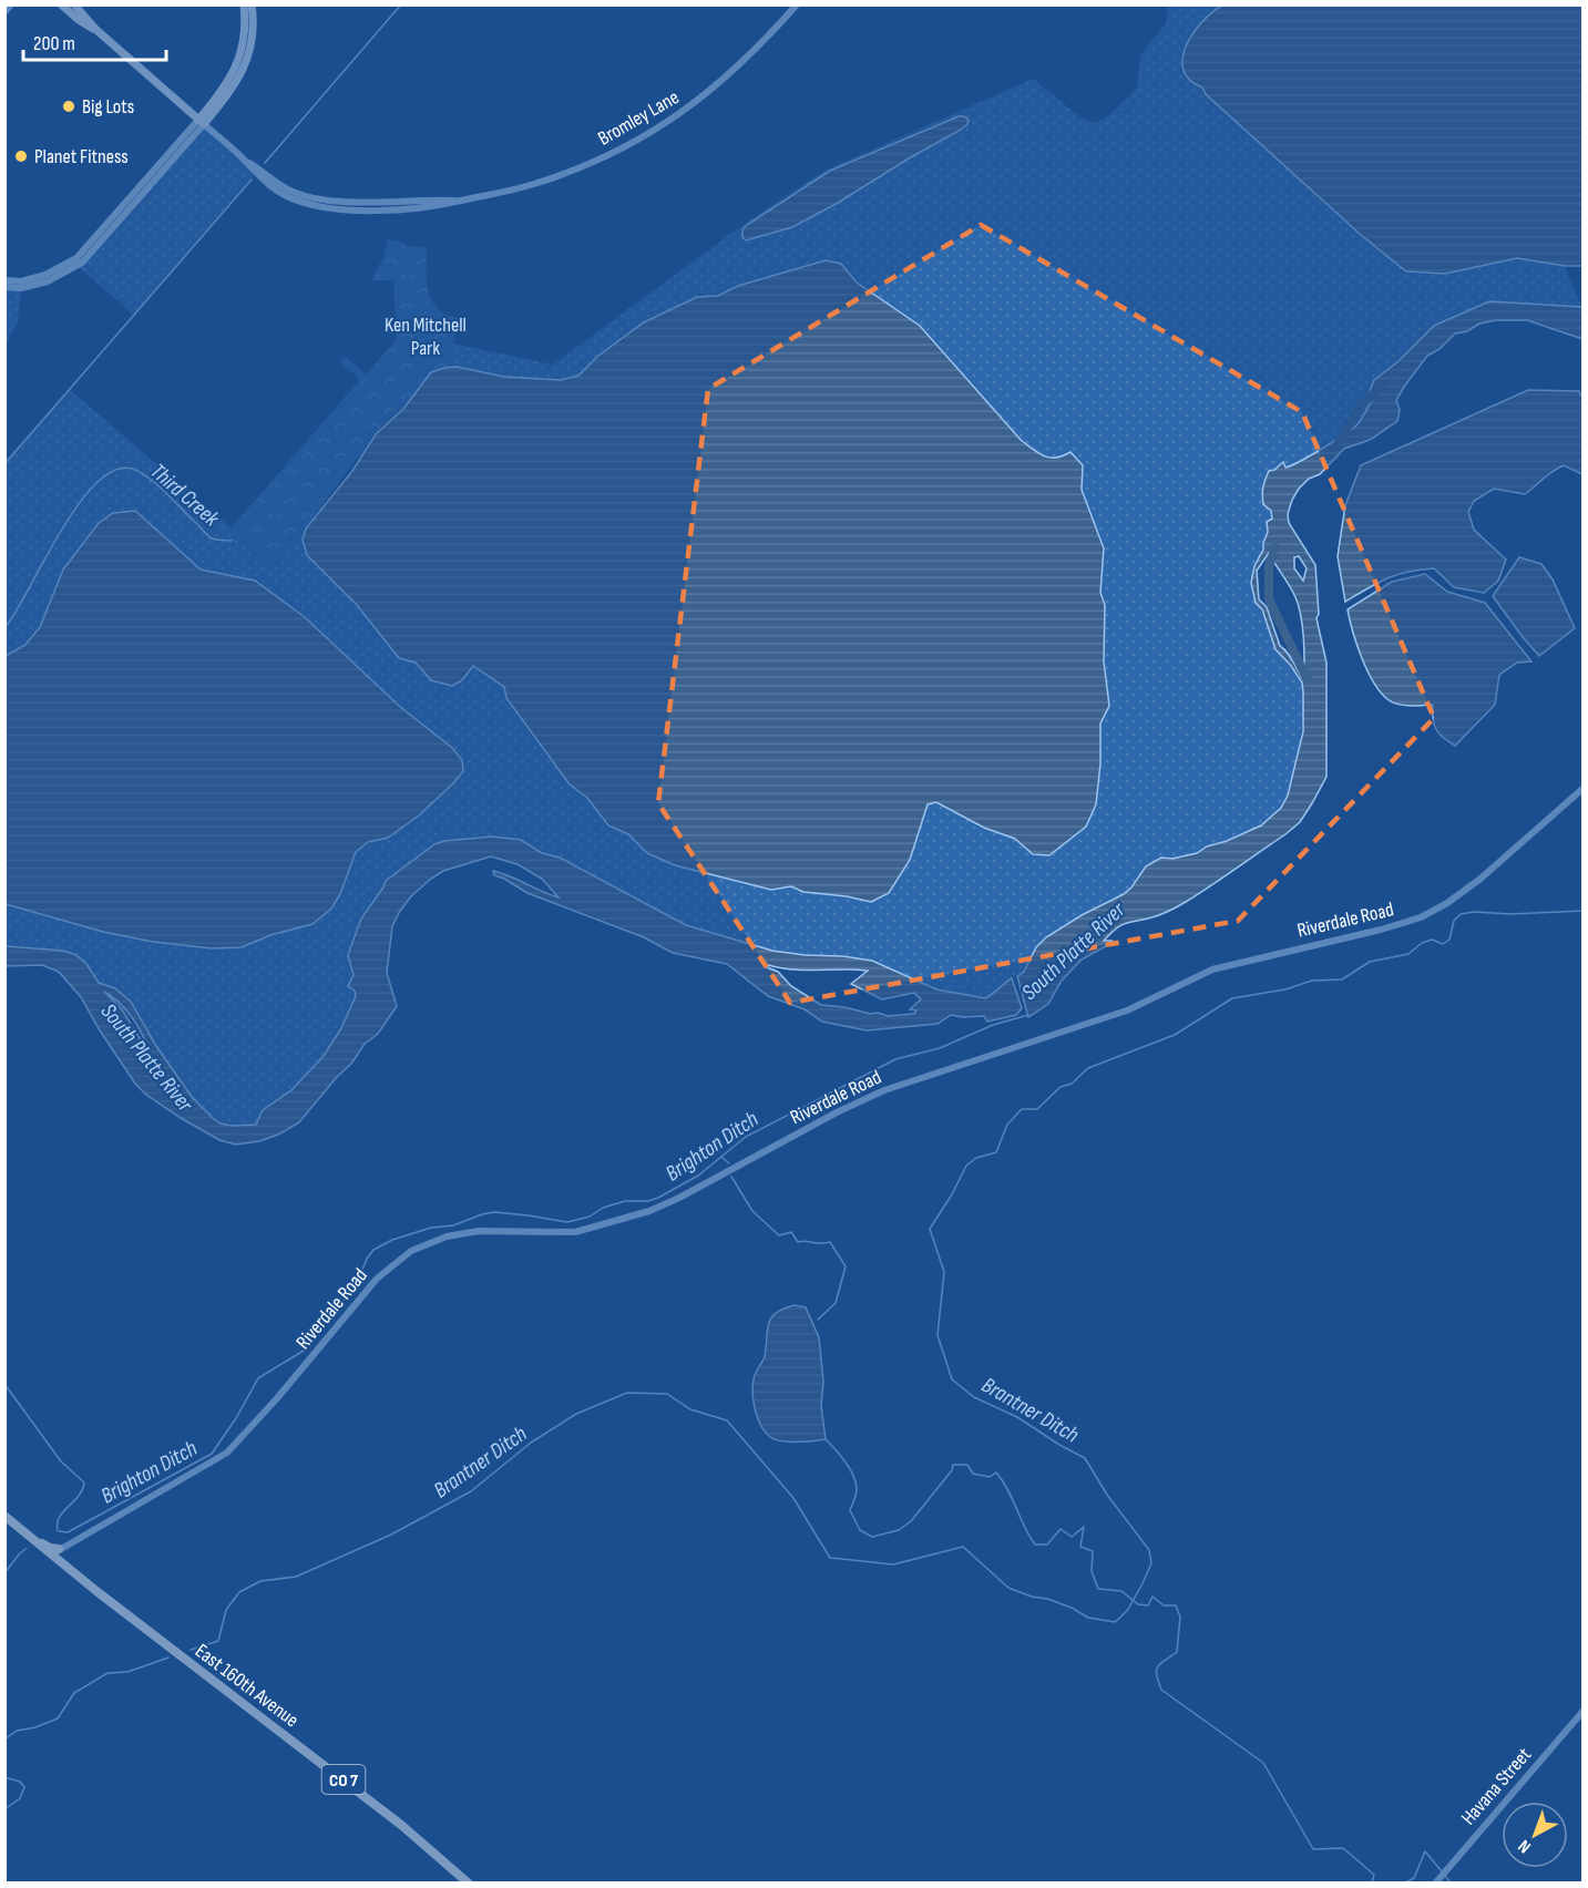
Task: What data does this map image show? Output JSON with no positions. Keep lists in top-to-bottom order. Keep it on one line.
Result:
{"streets":{"main road":["East 160th Avenue","CO 7"],"street":["Bromley Lane","Riverdale Road","Havana Street"]},"crossings":[["Riverdale Road","East 160th Avenue"]],"water":["Third Creek","South Platte River","Brighton Ditch","Brantner Ditch"],"parks":["Ken Mitchell Park"],"places":["Big Lots","Planet Fitness"],"scale_bar":"200 m","north":"bottom left"}
